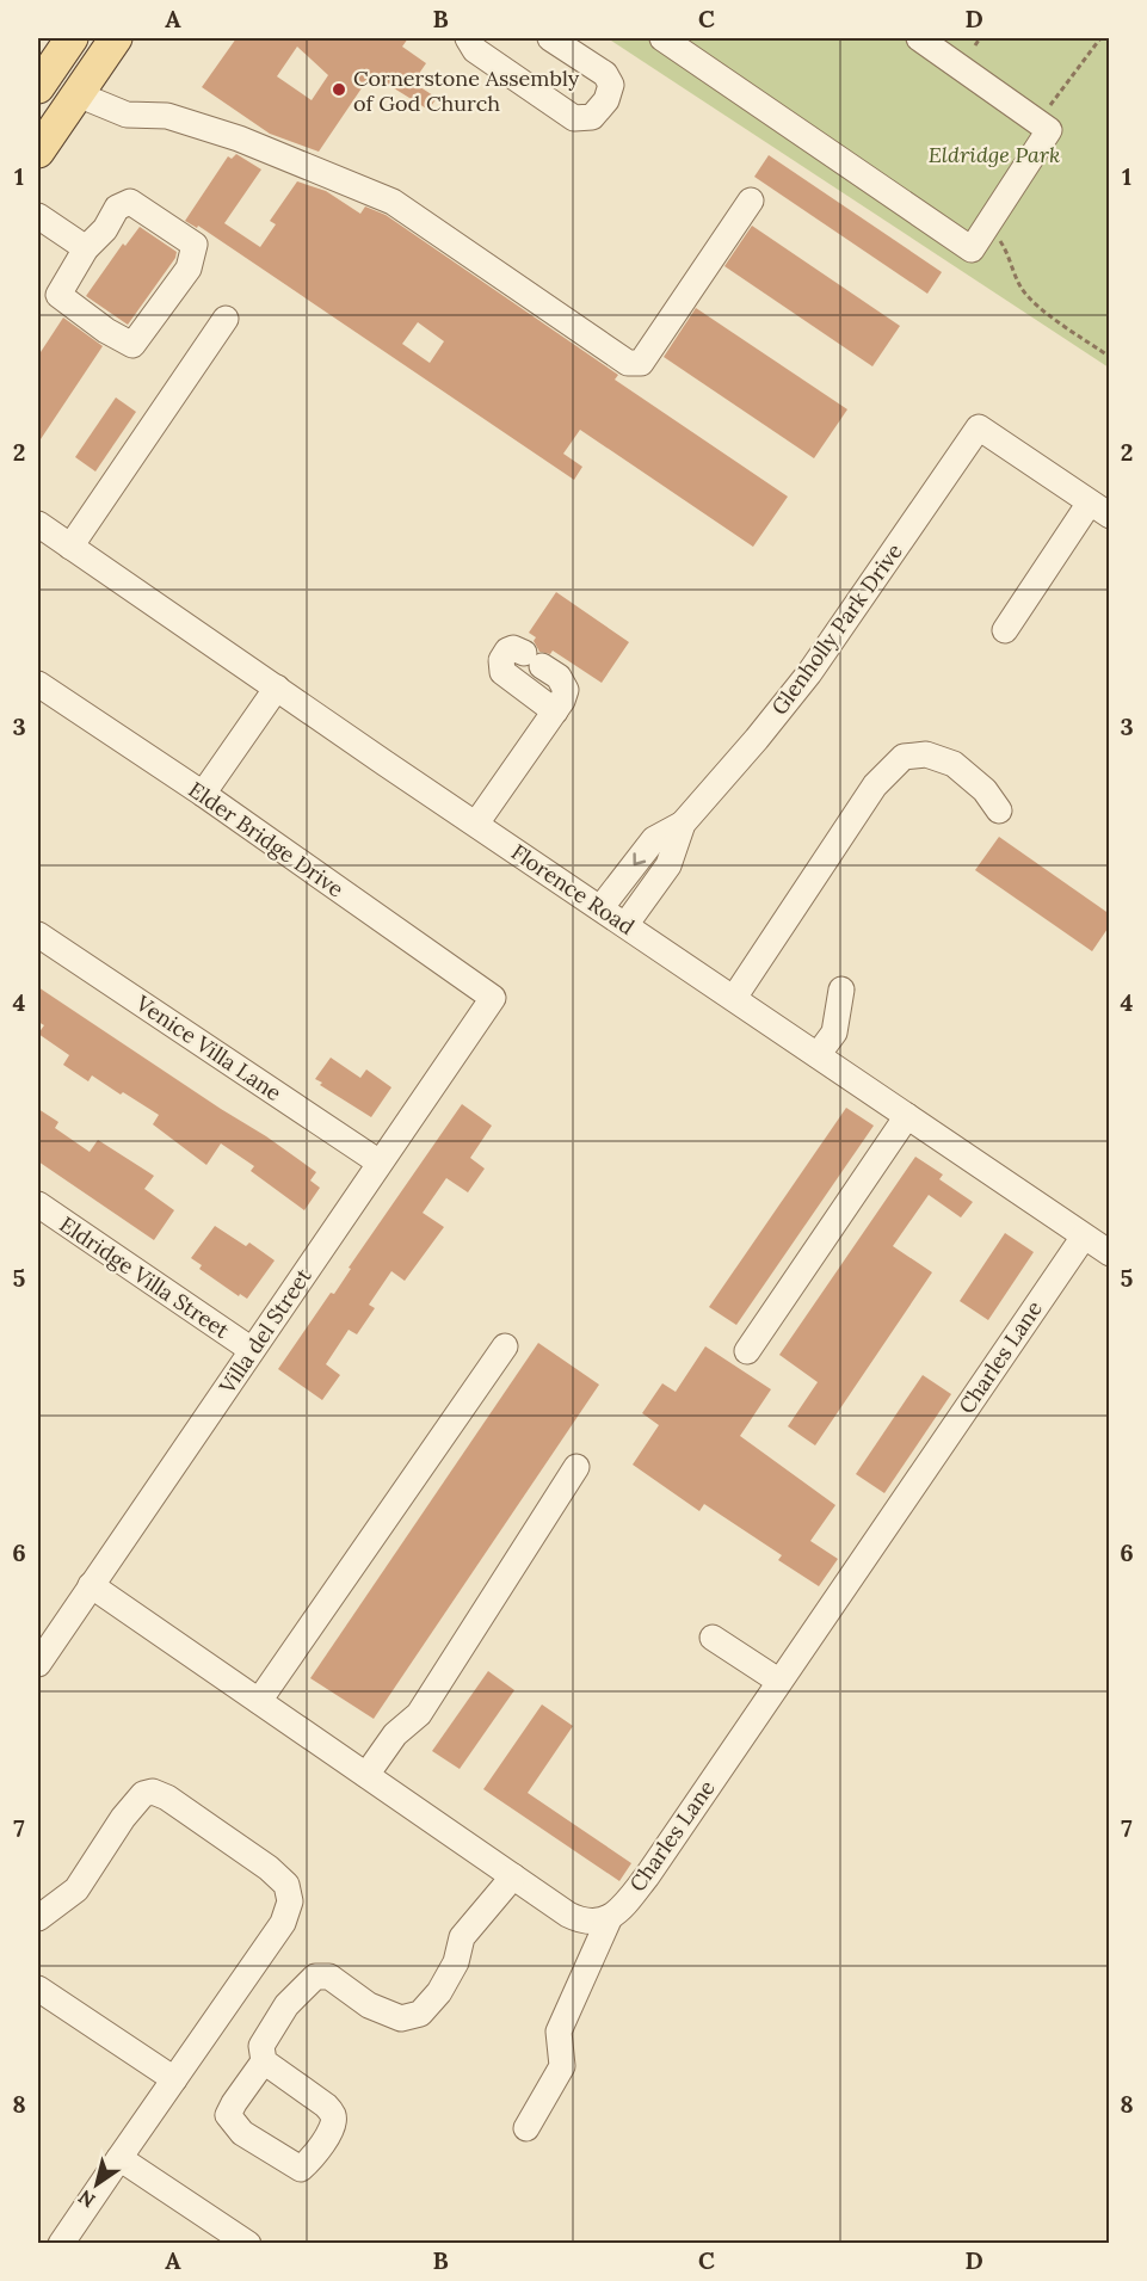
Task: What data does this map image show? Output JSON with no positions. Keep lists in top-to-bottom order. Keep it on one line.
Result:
{"streets":{"street":["Glenholly Park Drive","Elder Bridge Drive","Florence Road","Venice Villa Lane","Eldridge Villa Street","Villa del Street","Charles Lane"]},"crossings":[["Glenholly Park Drive","Florence Road"],["Elder Bridge Drive","Villa del Street"],["Florence Road","Charles Lane"],["Venice Villa Lane","Villa del Street"],["Eldridge Villa Street","Villa del Street"]],"parks":["Eldridge Park"],"places":["Cornerstone Assembly of God Church"],"north":"bottom left","grid":{"columns":["A","B","C","D"],"rows":["1","2","3","4","5","6","7","8"]}}
